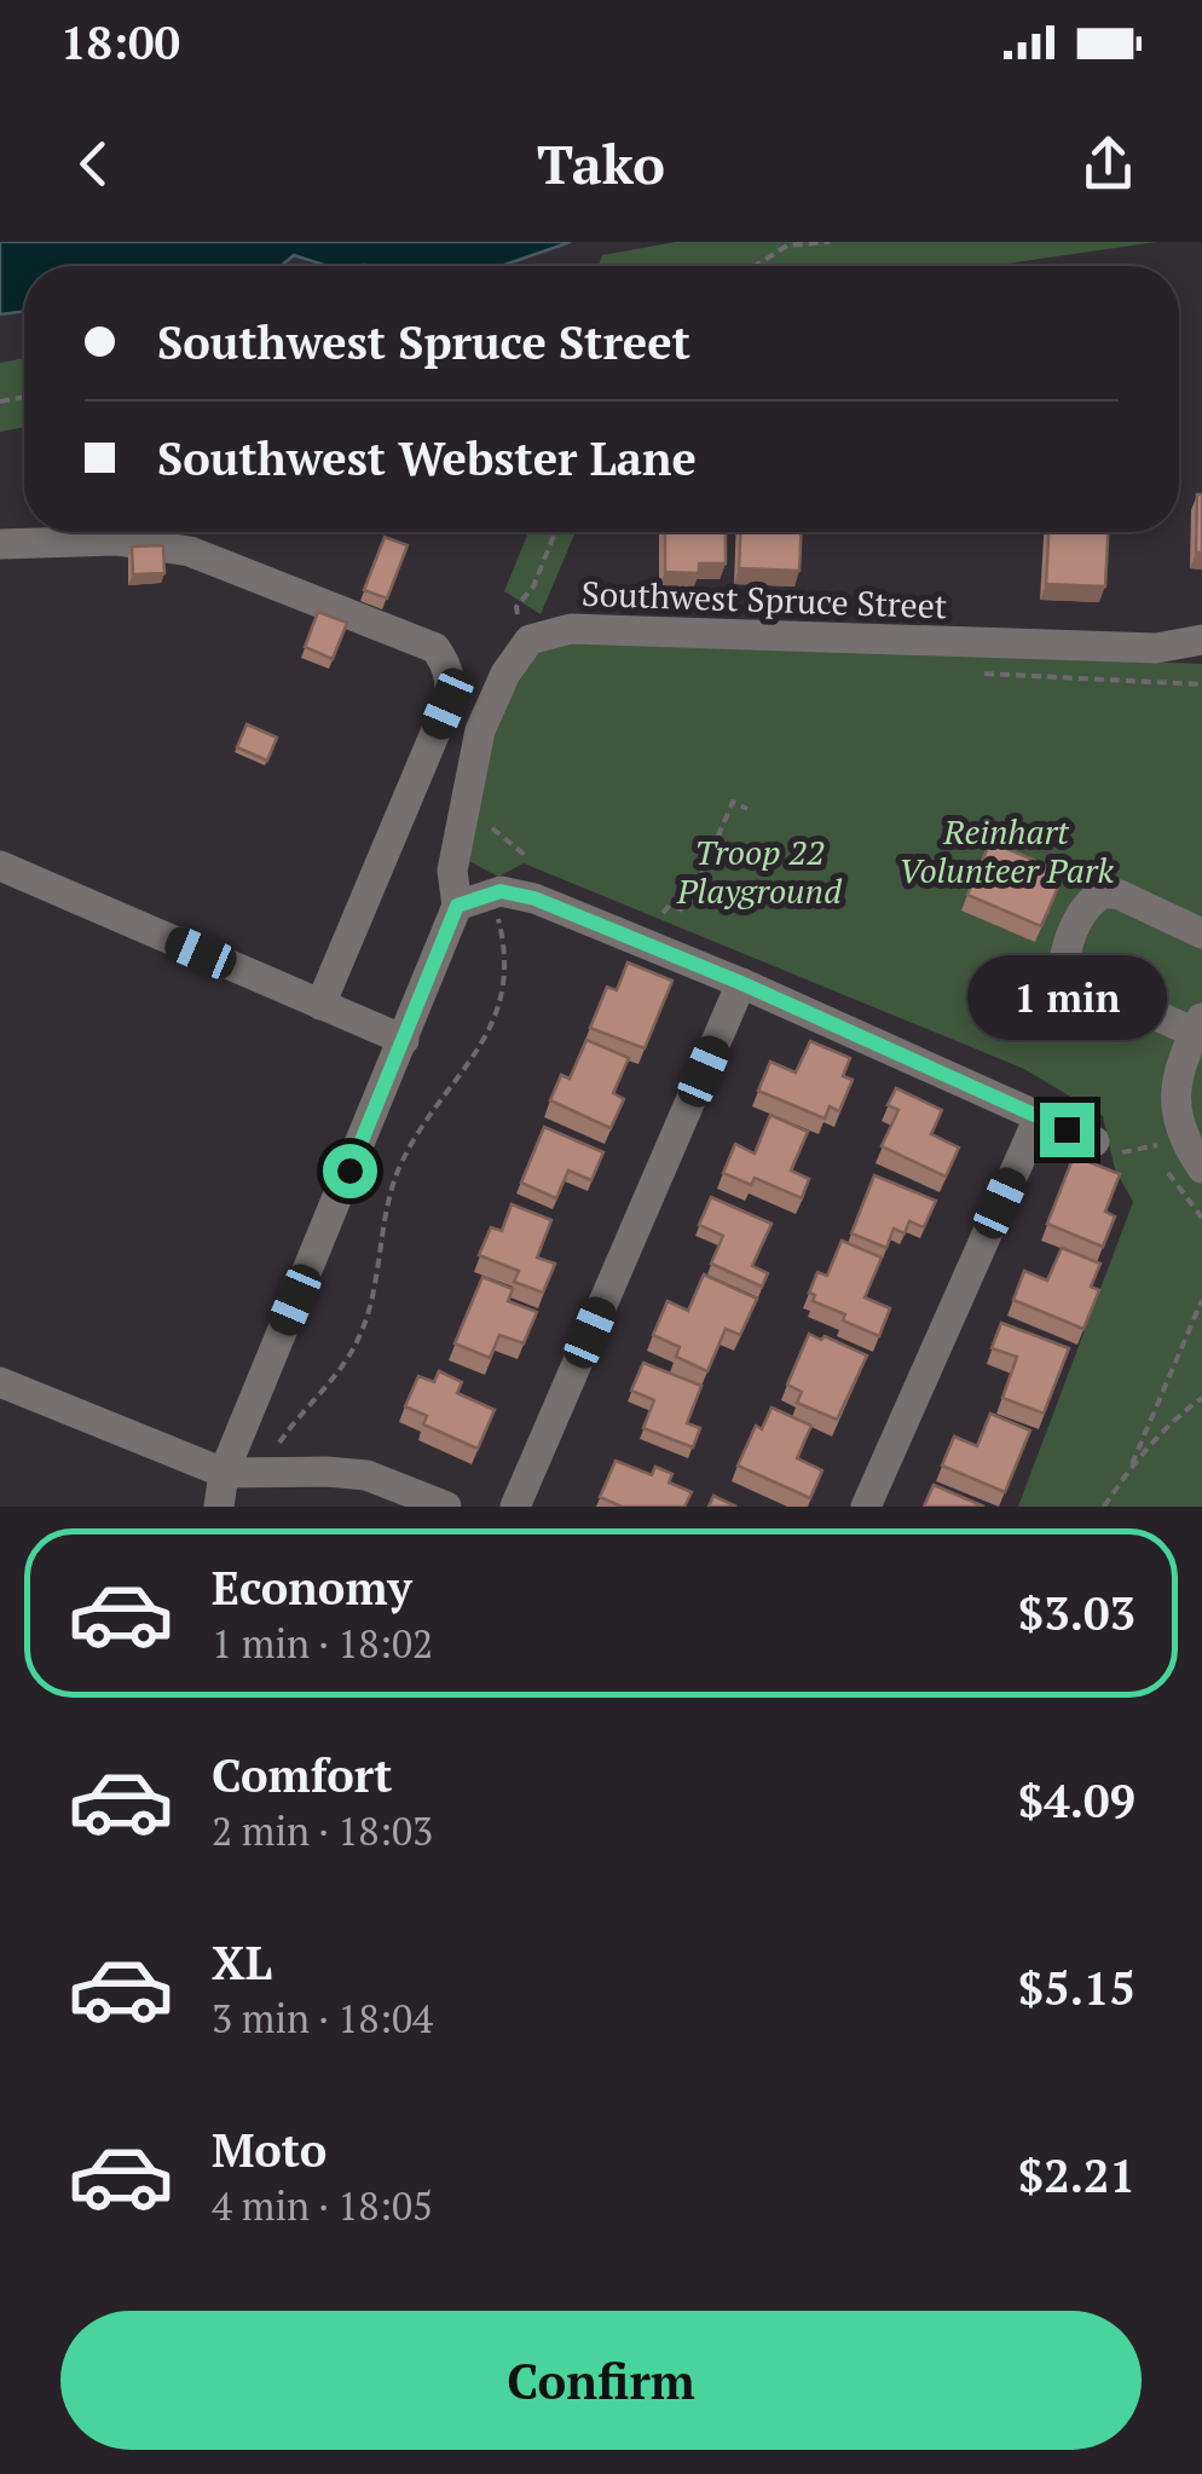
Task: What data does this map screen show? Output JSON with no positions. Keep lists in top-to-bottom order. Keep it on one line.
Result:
{"streets":{"street":["Southwest Spruce Street"]},"parks":["Reinhart Volunteer Park","Troop 22 Playground"],"page":{"status":"18:00","header":"Tako","banner":["Southwest Spruce Street","Southwest Webster Lane"],"bubble":"1 min","list":[{"name":"Economy","note":"1 min · 18:02","value":"$3.03"},{"name":"Comfort","note":"2 min · 18:03","value":"$4.09"},{"name":"XL","note":"3 min · 18:04","value":"$5.15"},{"name":"Moto","note":"4 min · 18:05","value":"$2.21"}],"buttons":"Confirm"}}
